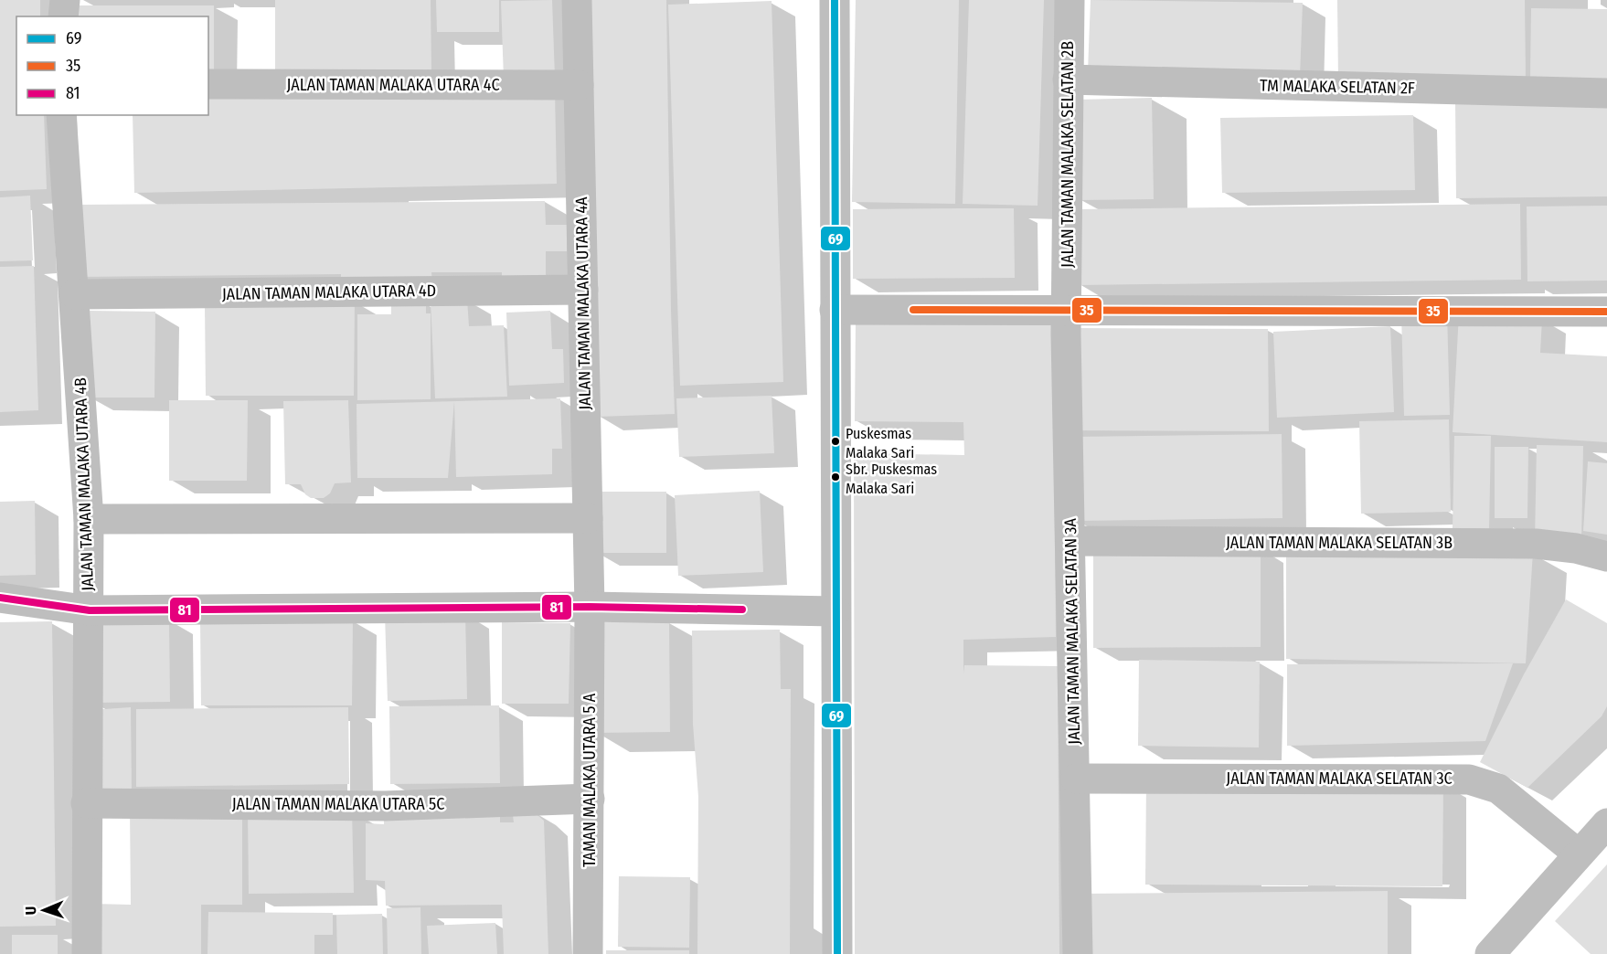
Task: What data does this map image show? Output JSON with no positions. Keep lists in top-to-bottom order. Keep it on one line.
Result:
{"streets":{"street":["JALAN TAMAN MALAKA UTARA 4C","TM MALAKA SELATAN 2F","JALAN TAMAN MALAKA SELATAN 2B","JALAN TAMAN MALAKA UTARA 4D","JALAN TAMAN MALAKA UTARA 4A","JALAN TAMAN MALAKA UTARA 4B","JALAN TAMAN MALAKA SELATAN 3B","JALAN TAMAN MALAKA SELATAN 3A","JALAN TAMAN MALAKA SELATAN 3C","TAMAN MALAKA UTARA 5 A","JALAN TAMAN MALAKA UTARA 5C"]},"crossings":[["JALAN TAMAN MALAKA UTARA 4C","JALAN TAMAN MALAKA UTARA 4A"],["TM MALAKA SELATAN 2F","JALAN TAMAN MALAKA SELATAN 2B"],["JALAN TAMAN MALAKA SELATAN 2B","JALAN TAMAN MALAKA SELATAN 3A"],["JALAN TAMAN MALAKA UTARA 4D","JALAN TAMAN MALAKA UTARA 4A"],["JALAN TAMAN MALAKA UTARA 4D","JALAN TAMAN MALAKA UTARA 4B"],["JALAN TAMAN MALAKA UTARA 4A","TAMAN MALAKA UTARA 5 A"],["JALAN TAMAN MALAKA UTARA 4B","JALAN TAMAN MALAKA UTARA 5C"],["JALAN TAMAN MALAKA SELATAN 3B","JALAN TAMAN MALAKA SELATAN 3A"],["JALAN TAMAN MALAKA SELATAN 3A","JALAN TAMAN MALAKA SELATAN 3C"],["TAMAN MALAKA UTARA 5 A","JALAN TAMAN MALAKA UTARA 5C"]],"places":["Puskesmas Malaka Sari","Sbr. Puskesmas Malaka Sari"],"lines":["transit line 69","transit line 35","transit line 81"],"legend":["69","35","81"],"north":"left"}
